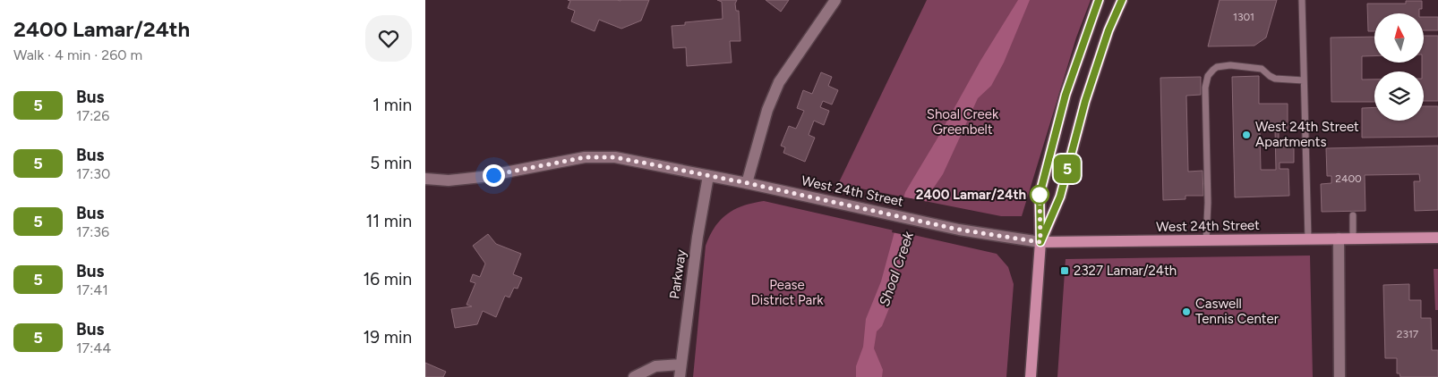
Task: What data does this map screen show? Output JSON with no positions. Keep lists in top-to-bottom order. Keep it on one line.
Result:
{"streets":{"main road":["West 24th Street","Parkway"]},"crossings":[["West 24th Street","Parkway"]],"water":["Shoal Creek"],"parks":["Shoal Creek Greenbelt","Pease District Park"],"places":{"other":["West 24th Street Apartments","2400 Lamar/24th","Caswell Tennis Center"],"transit":["2327 Lamar/24th"]},"lines":["bus line 5"],"house_numbers":["1301","2400","2317"],"north":"top","page":{"heading":["2400 Lamar/24th","Walk · 4 min · 260 m"],"on_map":"5","list":[{"mark":"5","name":"Bus","note":"17:26","value":"1 min"},{"mark":"5","name":"Bus","note":"17:30","value":"5 min"},{"mark":"5","name":"Bus","note":"17:36","value":"11 min"},{"mark":"5","name":"Bus","note":"17:41","value":"16 min"},{"mark":"5","name":"Bus","note":"17:44","value":"19 min"}]}}
